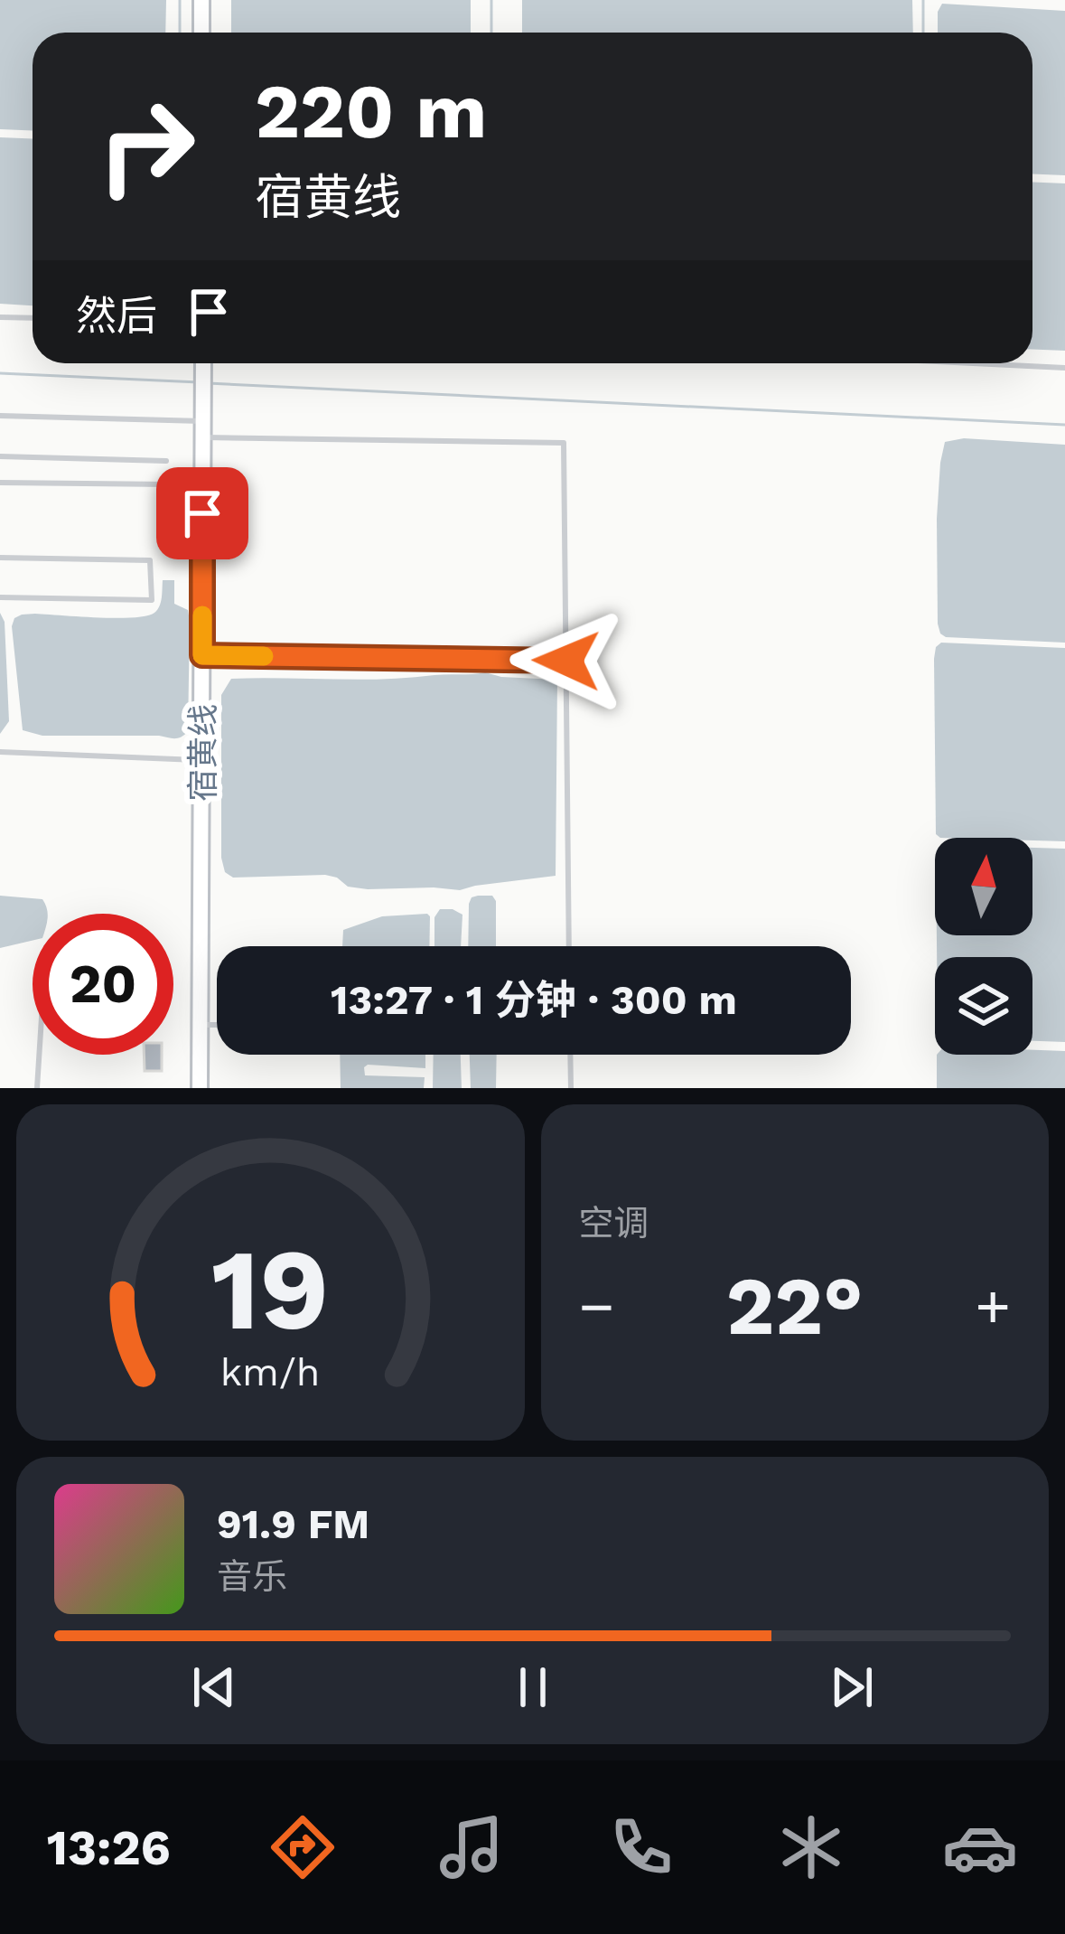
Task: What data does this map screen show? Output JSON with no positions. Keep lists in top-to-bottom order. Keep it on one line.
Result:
{"streets":{"main road":["宿黄线"]},"north":"top","page":{"turn":["220 m","宿黄线"],"then":"然后","limit":"20","trip":"13:27 · 1 分钟 · 300 m","tile":"空调","heat":["−","22°","+"],"song":["91.9 FM","音乐"],"tabs":"13:26","gauge":["19","km/h"]}}
